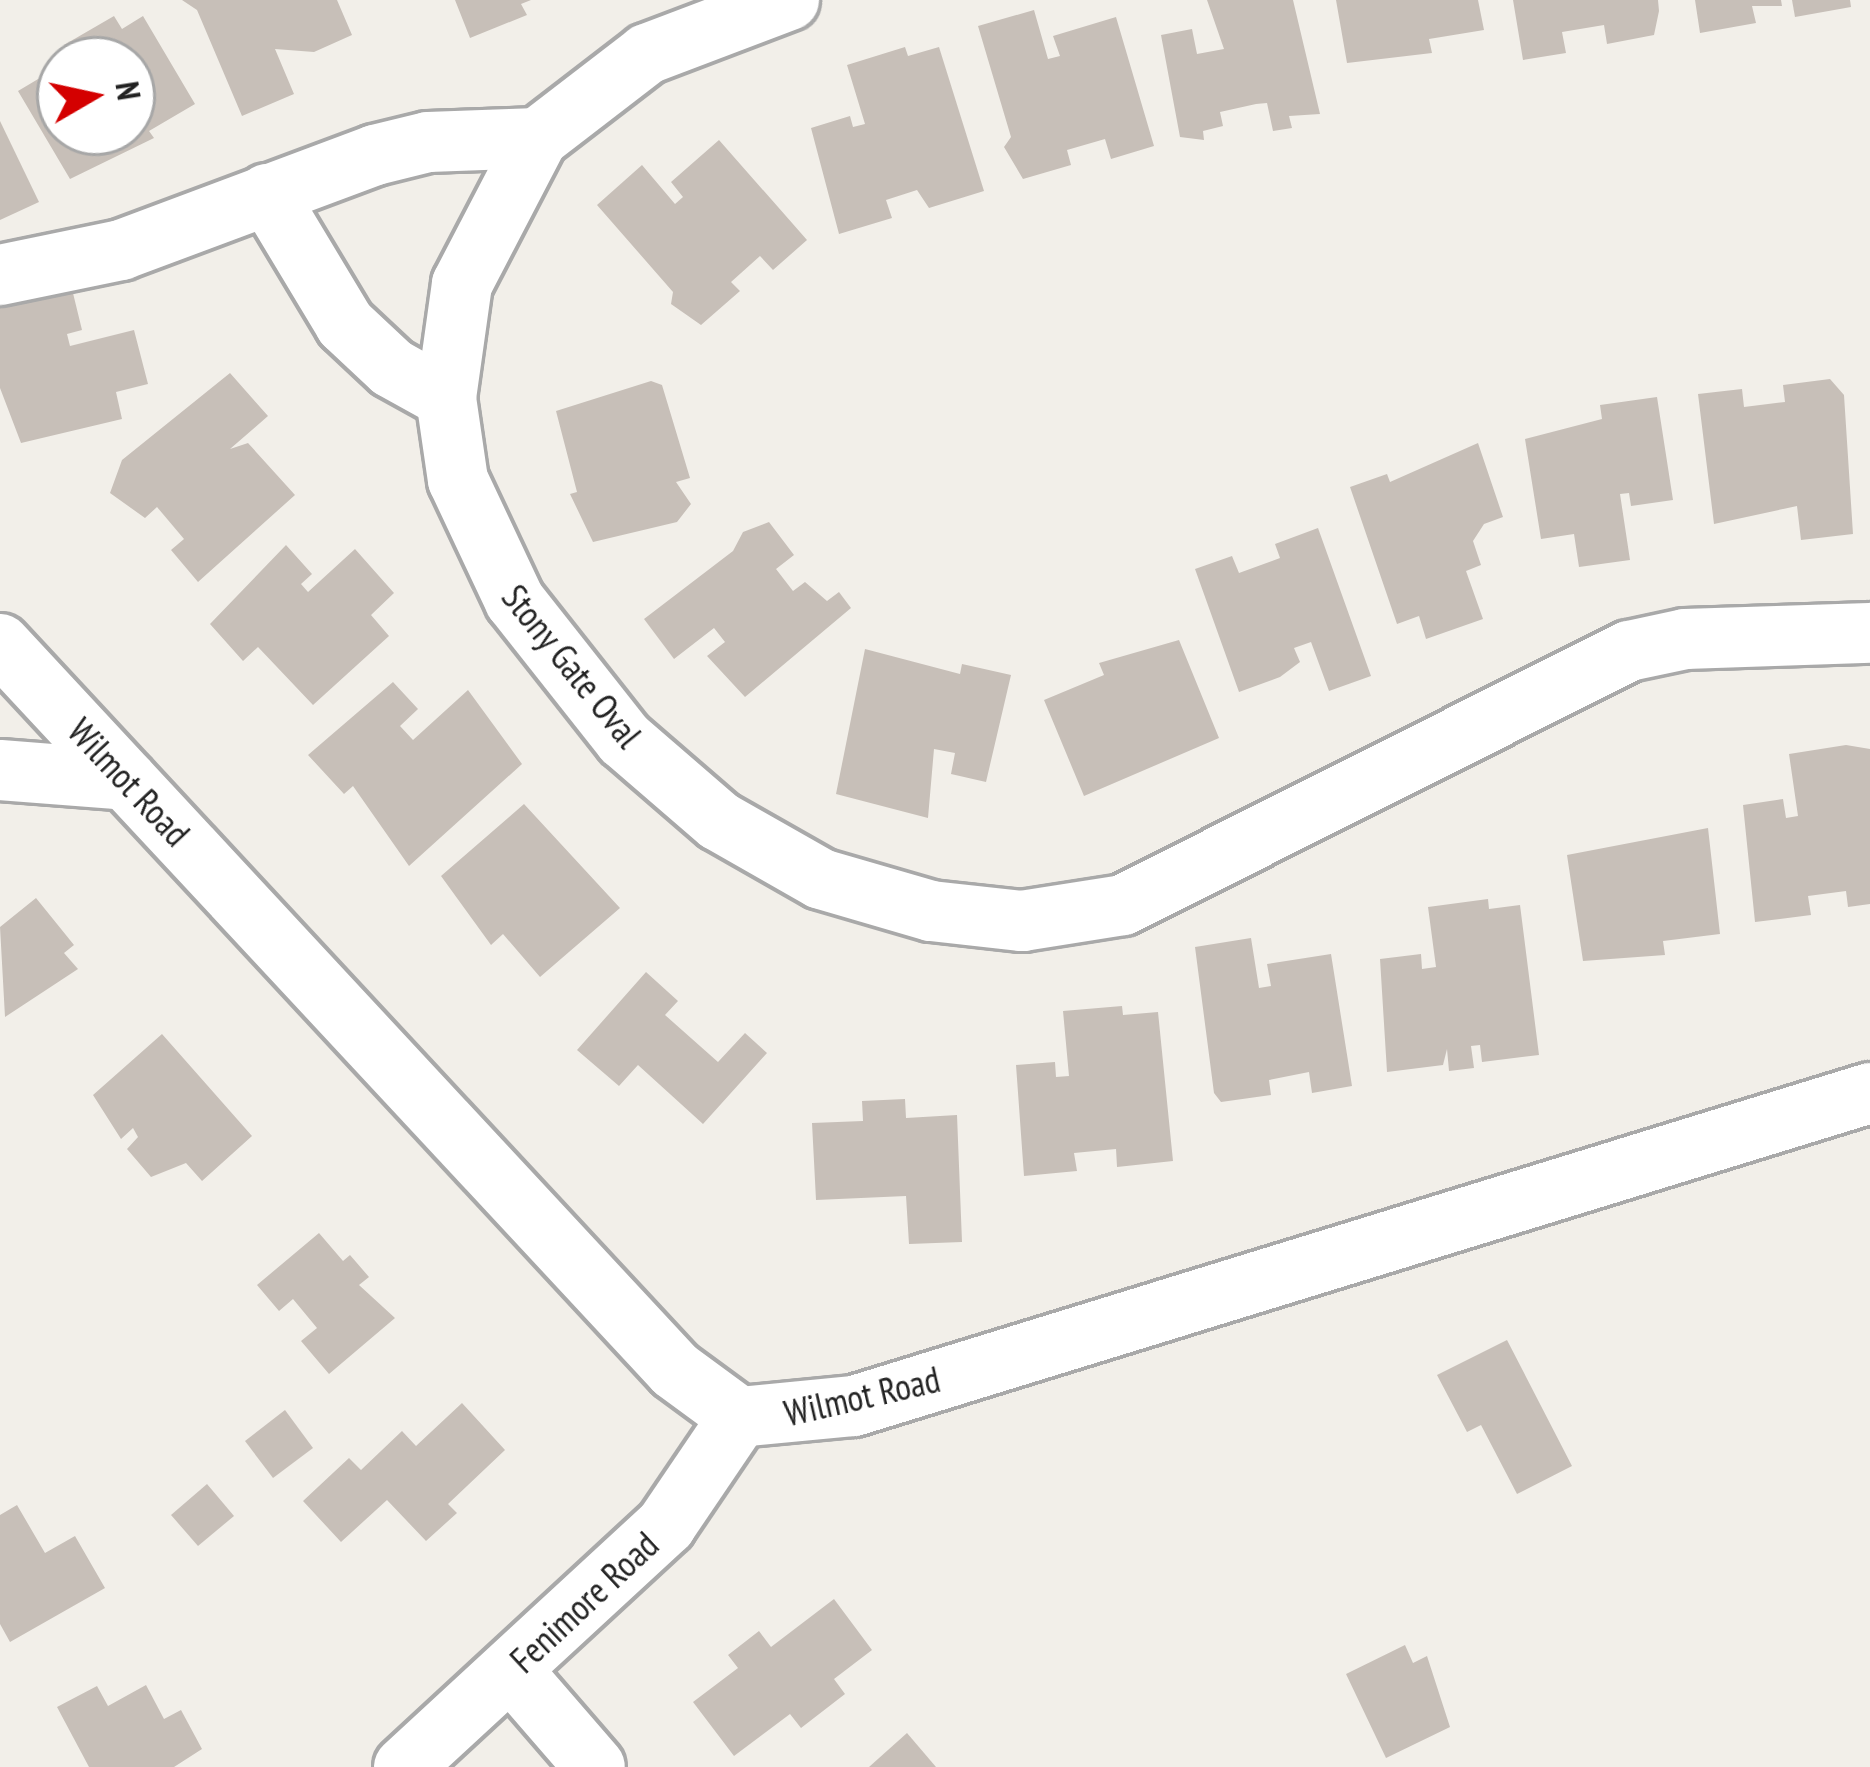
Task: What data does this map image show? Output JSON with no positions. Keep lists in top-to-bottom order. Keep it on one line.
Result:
{"streets":{"street":["Stony Gate Oval","Wilmot Road","Fenimore Road"]},"crossings":[["Wilmot Road","Fenimore Road"]],"north":"right"}
